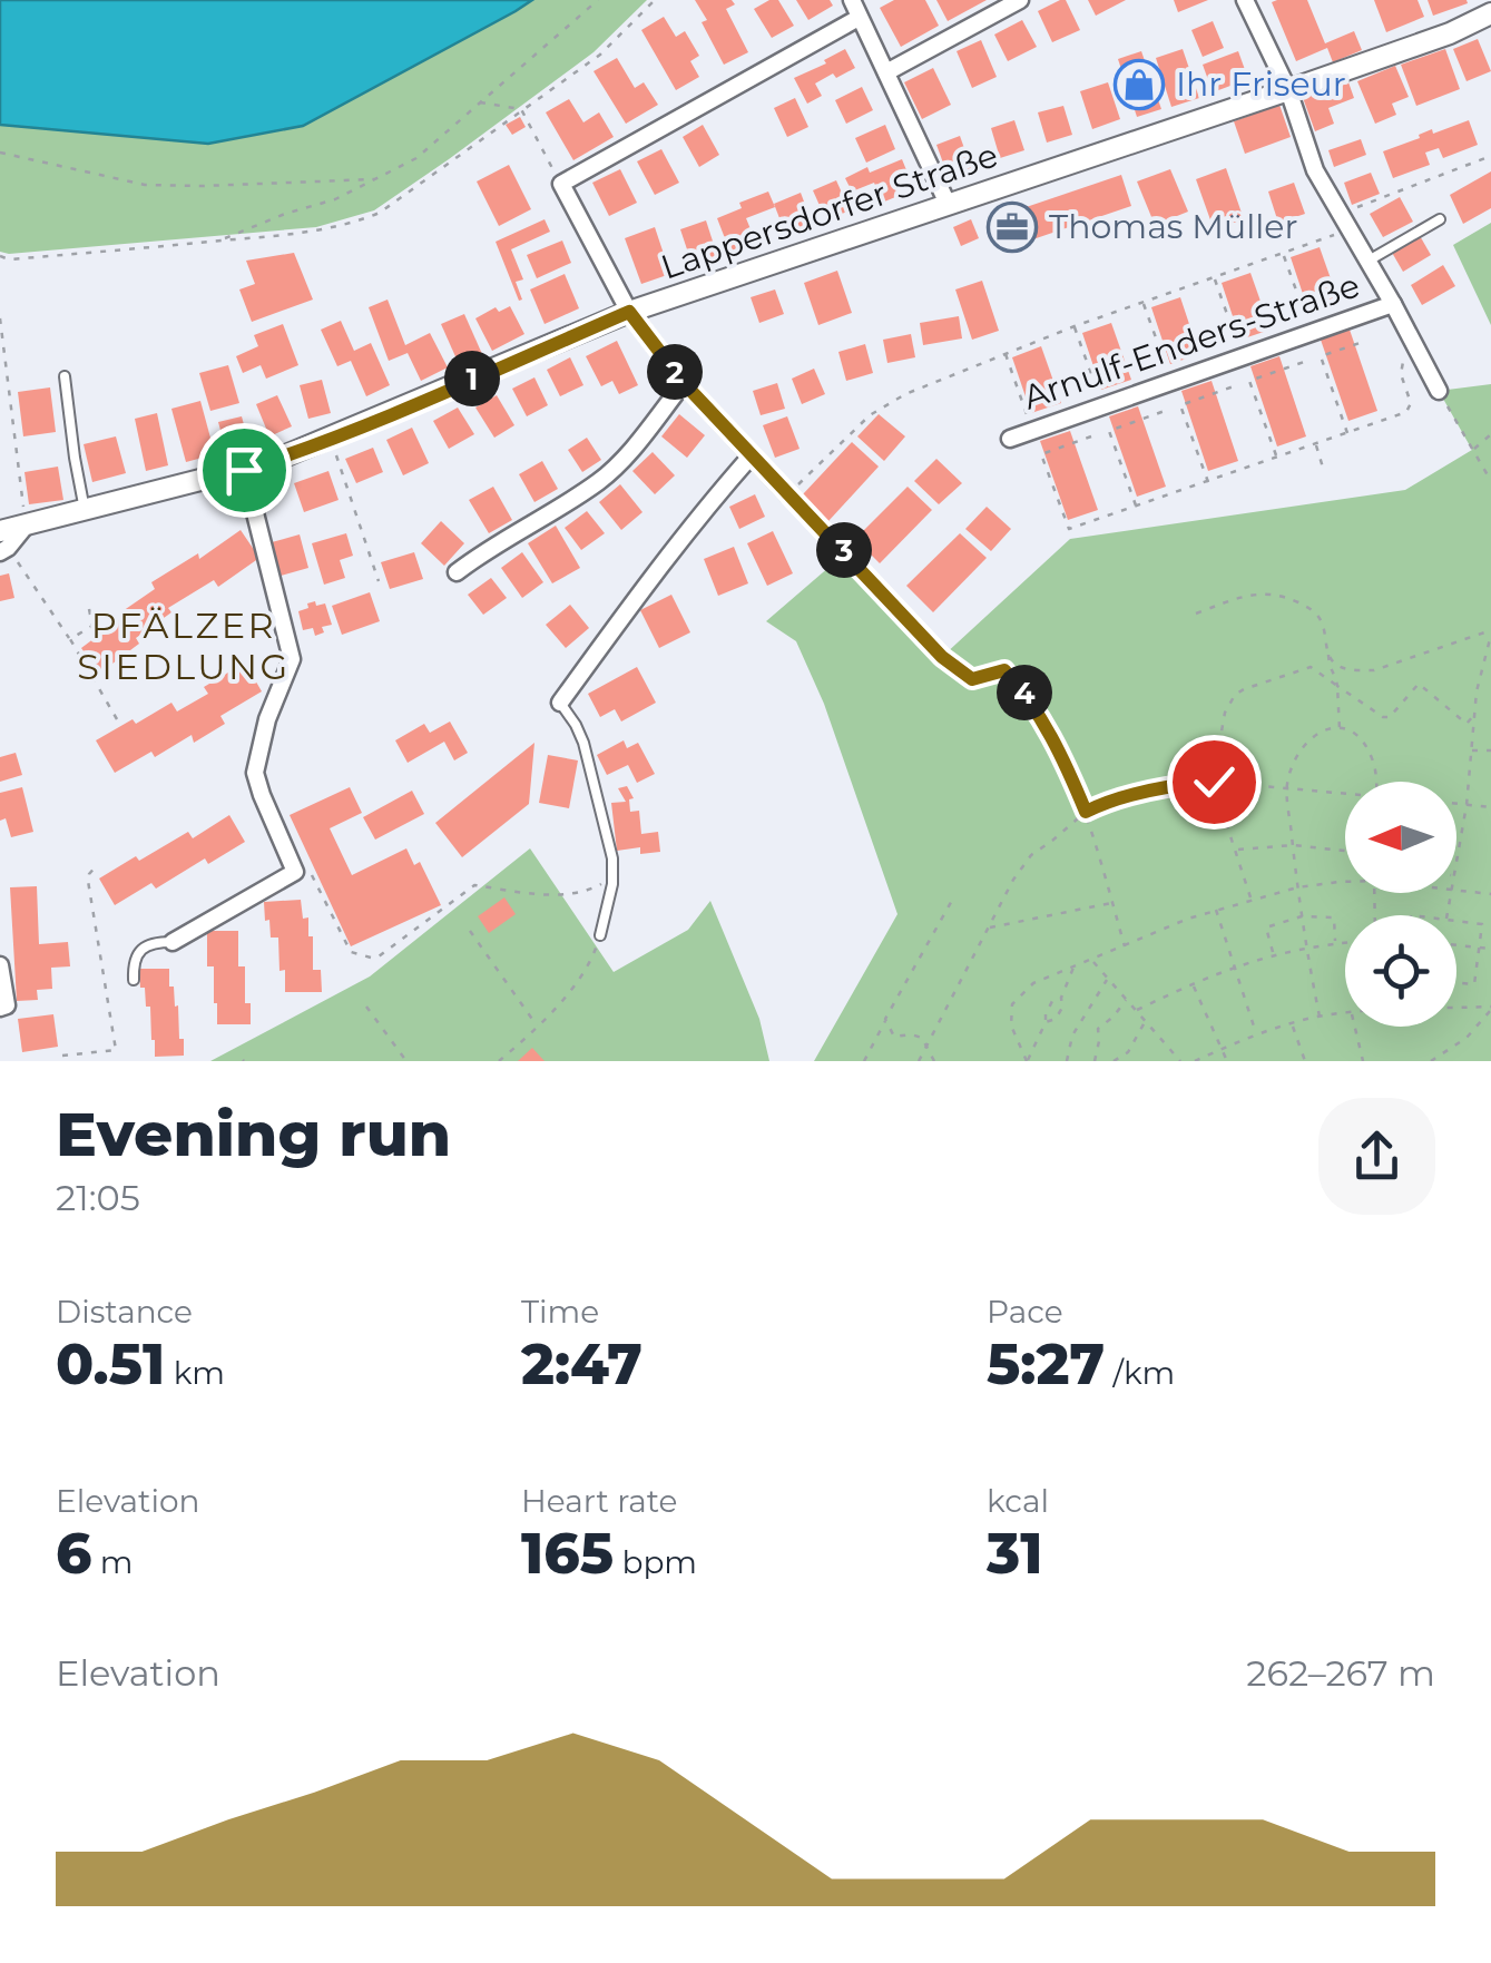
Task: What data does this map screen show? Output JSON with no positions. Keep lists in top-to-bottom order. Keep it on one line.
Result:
{"streets":{"street":["Lappersdorfer Straße","Arnulf-Enders-Straße"]},"districts":["PFÄLZER SIEDLUNG"],"places":{"shop":["Ihr Friseur"],"office":["Thomas Müller"]},"north":"left","page":{"pins":["2","1","3","4"],"heading":["Evening run","21:05"],"stats":[["Distance","0.51 km"],["Time","2:47"],["Pace","5:27 /km"],["Elevation","6 m"],["Heart rate","165 bpm"],["kcal","31"]],"chart":["Elevation","262–267 m"]}}
